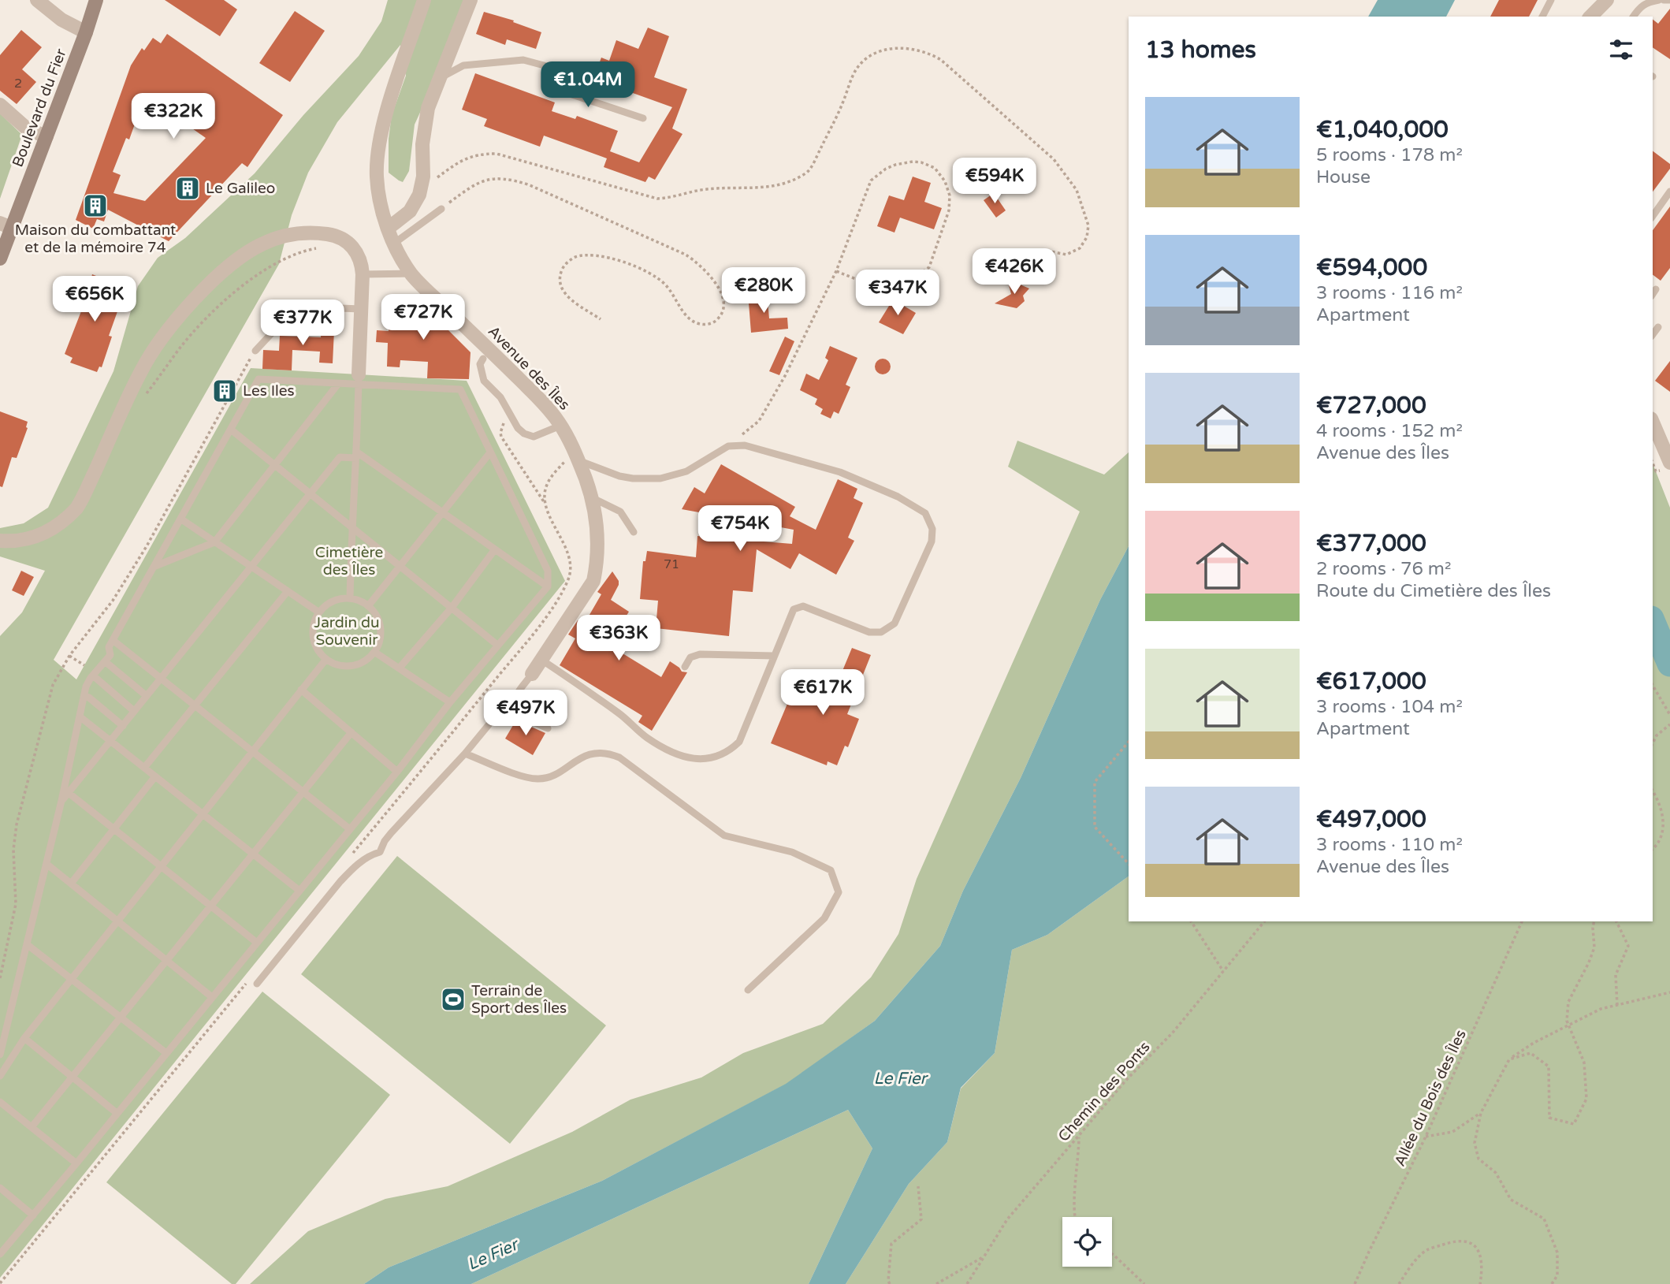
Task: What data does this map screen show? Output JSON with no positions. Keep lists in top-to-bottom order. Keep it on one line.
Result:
{"streets":{"main road":["Boulevard du Fier"],"street":["Avenue des Îles"],"path":["Chemin des Ponts","Allée du Bois des Îles"]},"water":["Le Fier"],"parks":["Cimetière des Îles","Jardin du Souvenir"],"places":{"building":["Le Galileo","Maison du combattant et de la mémoire 74","Les Iles"],"sports":["Terrain de Sport des Îles"]},"house_numbers":["2","71"],"page":{"heading":"13 homes","price":["€1.04M","€322K","€594K","€426K","€280K","€347K","€656K","€727K","€377K","€754K","€363K","€617K","€497K"],"list":[{"name":"€1,040,000","note":"5 rooms · 178 m² · House"},{"name":"€594,000","note":"3 rooms · 116 m² · Apartment"},{"name":"€727,000","note":"4 rooms · 152 m² · Avenue des Îles"},{"name":"€377,000","note":"2 rooms · 76 m² · Route du Cimetière des Îles"},{"name":"€617,000","note":"3 rooms · 104 m² · Apartment"},{"name":"€497,000","note":"3 rooms · 110 m² · Avenue des Îles"}]}}
